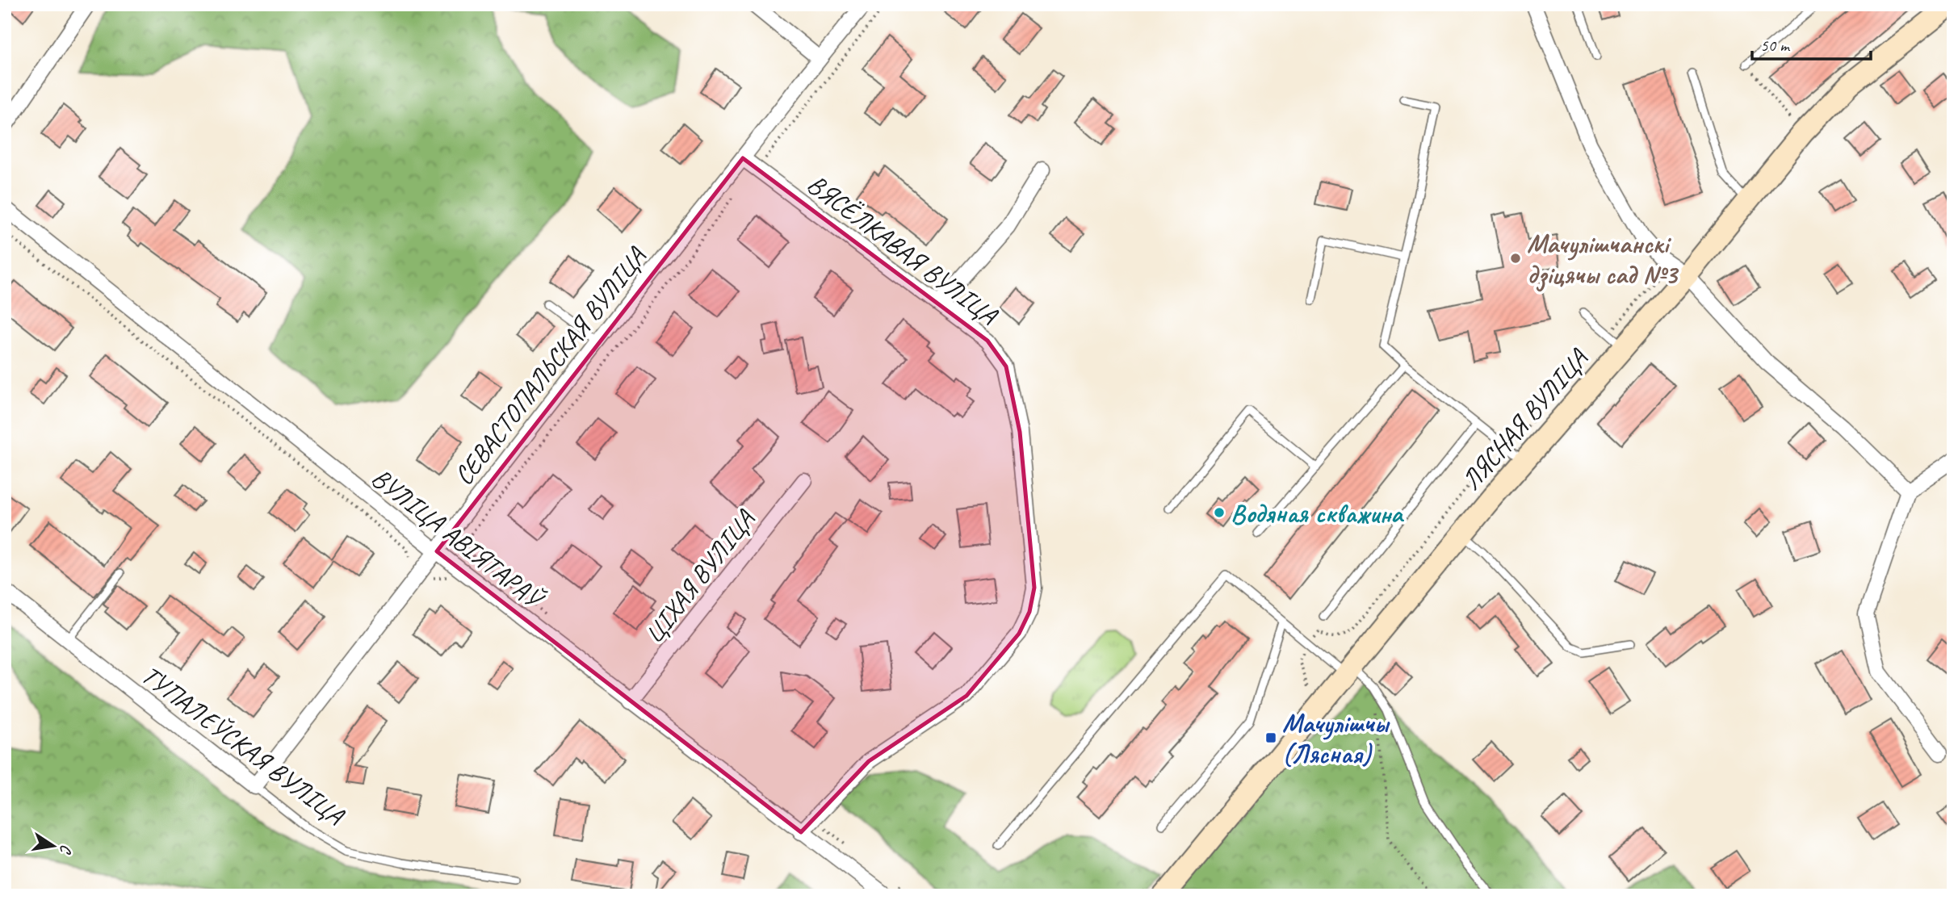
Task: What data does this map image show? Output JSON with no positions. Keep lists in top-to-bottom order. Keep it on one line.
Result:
{"streets":{"main road":["ЛЯСНАЯ ВУЛІЦА"],"street":["ВЯСЁЛКАВАЯ ВУЛІЦА","СЕВАСТОПАЛЬСКАЯ ВУЛІЦА","ВУЛІЦА АВІЯТАРАЎ","ЦІХАЯ ВУЛІЦА","ТУПАЛЕЎСКАЯ ВУЛІЦА"]},"crossings":[["ВЯСЁЛКАВАЯ ВУЛІЦА","СЕВАСТОПАЛЬСКАЯ ВУЛІЦА"],["ВЯСЁЛКАВАЯ ВУЛІЦА","ВУЛІЦА АВІЯТАРАЎ"],["СЕВАСТОПАЛЬСКАЯ ВУЛІЦА","ВУЛІЦА АВІЯТАРАЎ"],["СЕВАСТОПАЛЬСКАЯ ВУЛІЦА","ТУПАЛЕЎСКАЯ ВУЛІЦА"],["ВУЛІЦА АВІЯТАРАЎ","ЦІХАЯ ВУЛІЦА"]],"places":{"other":["Мачулішчанскі дзіцячы сад №3","Водяная скважина"],"transit":["Мачулішчы (Лясная)"]},"scale_bar":"50 m","north":"right"}
